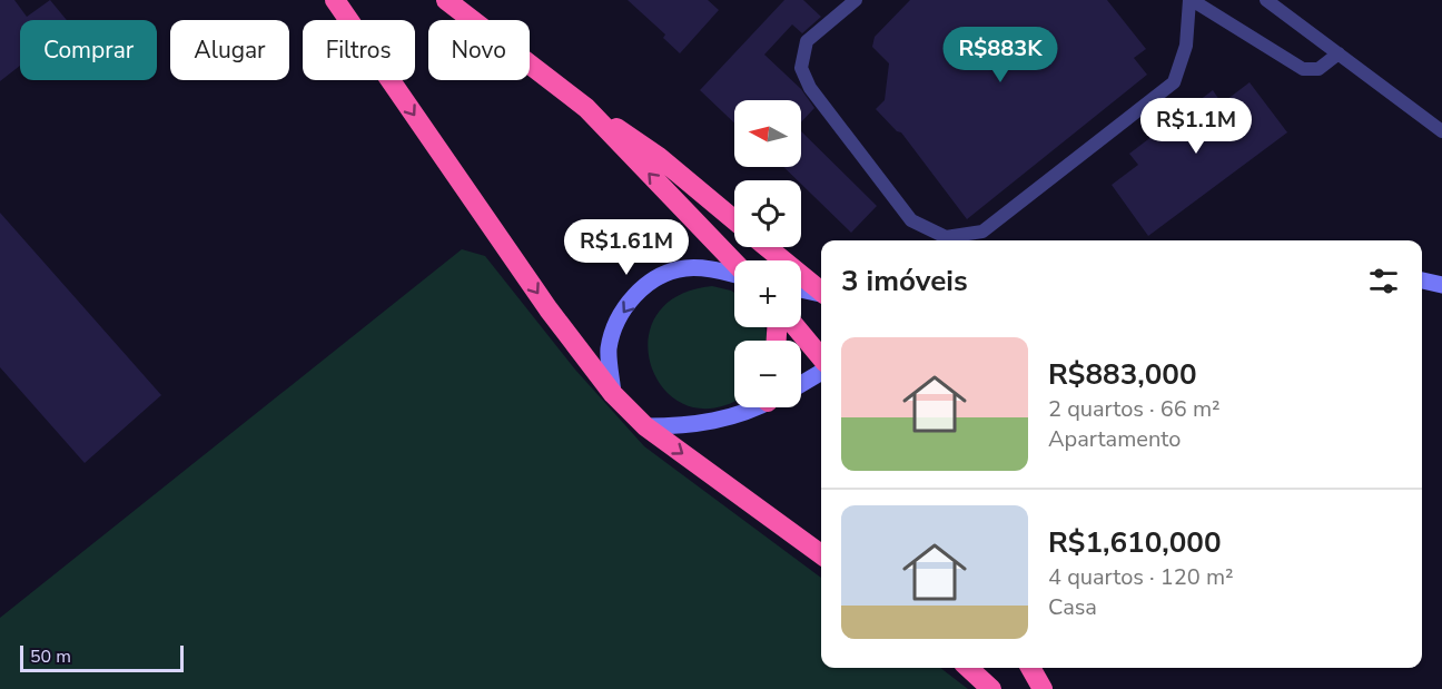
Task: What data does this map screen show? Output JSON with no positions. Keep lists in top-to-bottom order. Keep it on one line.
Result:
{"scale_bar":"50 m","north":"left","page":{"chip":["Comprar","Alugar","Filtros","Novo"],"price":["R$883K","R$1.1M","R$1.61M"],"map_buttons":["+","−"],"heading":"3 imóveis","list":[{"name":"R$883,000","note":"2 quartos · 66 m² · Apartamento"},{"name":"R$1,610,000","note":"4 quartos · 120 m² · Casa"}],"scale":"50 m"}}
